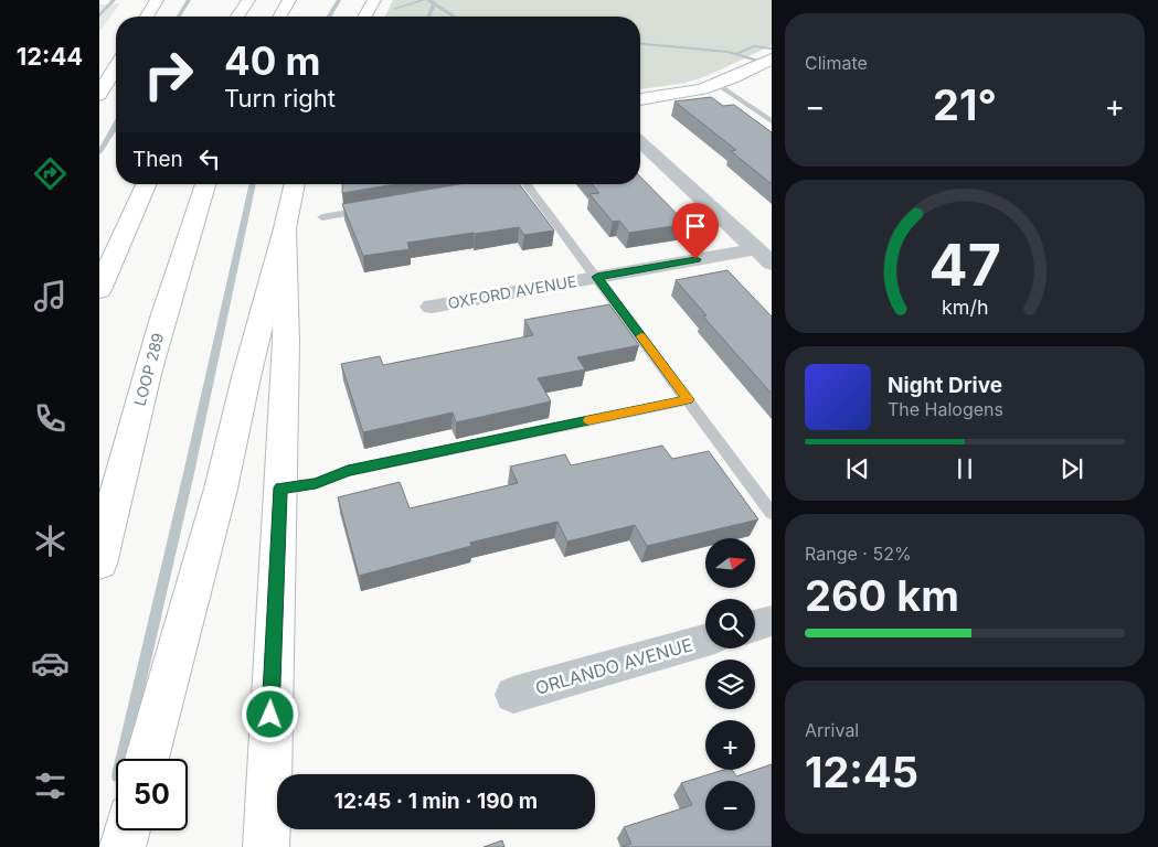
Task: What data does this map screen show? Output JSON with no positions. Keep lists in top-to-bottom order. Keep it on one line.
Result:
{"streets":{"main road":["LOOP 289"],"street":["OXFORD AVENUE","ORLANDO AVENUE"]},"north":"right","page":{"tabs":"12:44","tile":["Climate",["Range · 52%","260 km"],["Arrival","12:45"]],"turn":["40 m","Turn right"],"heat":["−","21°","+"],"then":"Then","song":["Night Drive","The Halogens"],"map_buttons":["+","−"],"limit":"50","trip":"12:45 · 1 min · 190 m","gauge":["47","km/h"]}}
